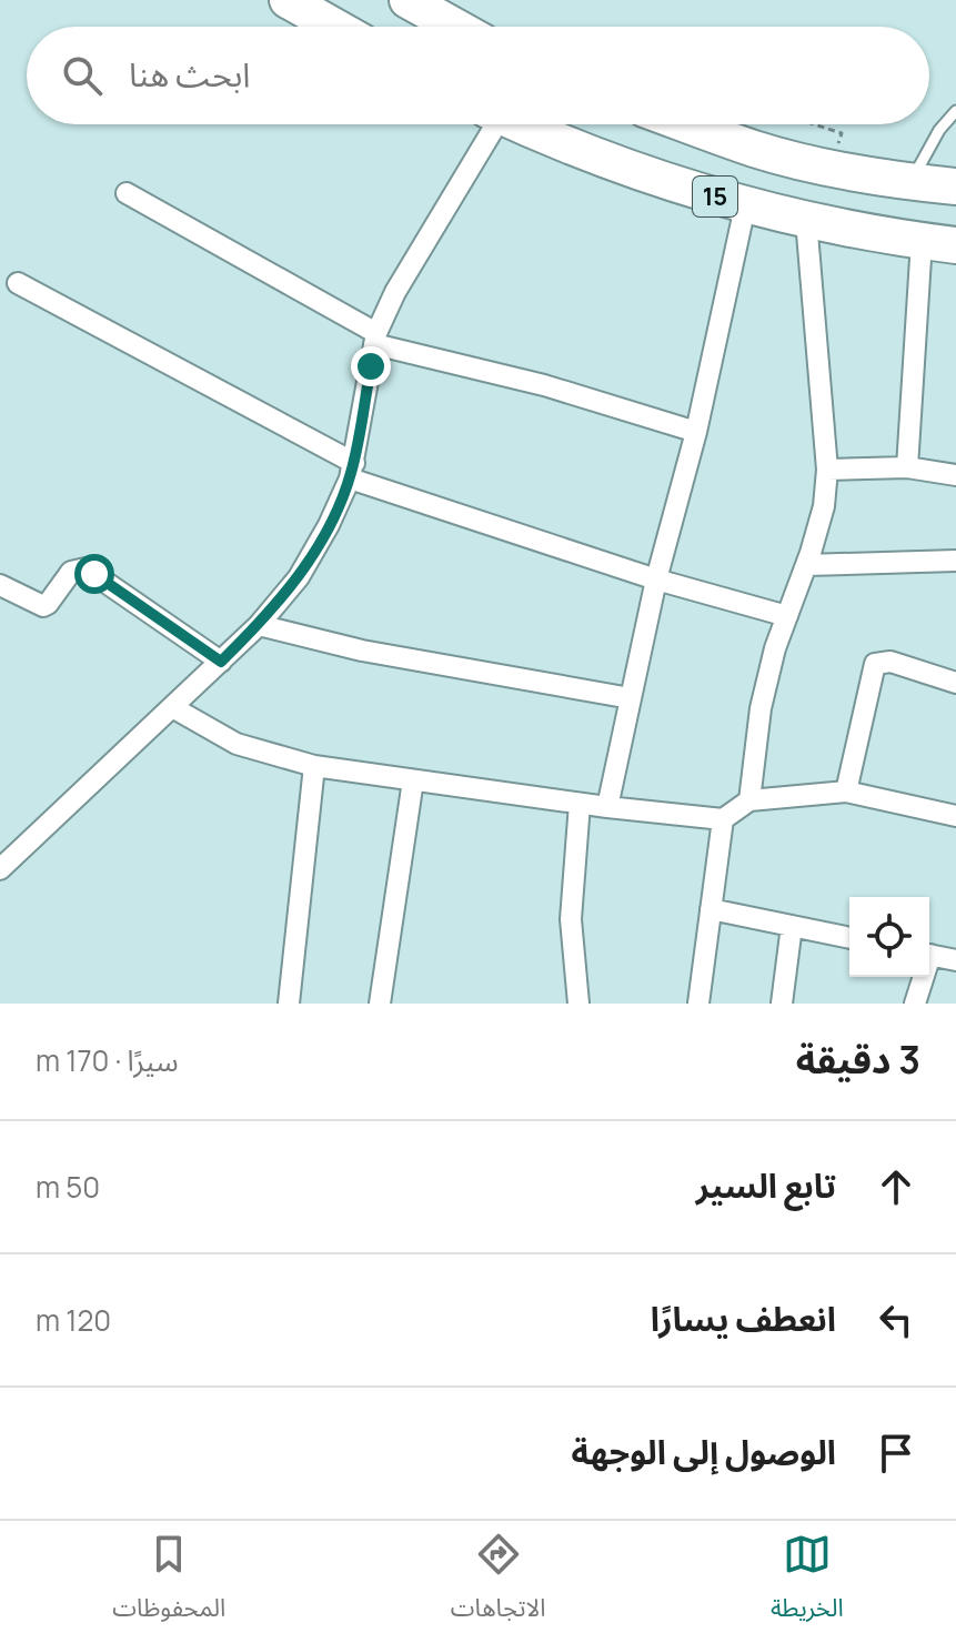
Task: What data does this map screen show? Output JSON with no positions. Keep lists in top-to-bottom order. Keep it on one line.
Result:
{"streets":{"highway":["15"]},"page":{"search":"ابحث هنا","heading":["3 دقيقة","سيرًا · 170 m"],"list":[["تابع السير","50 m"],["انعطف يسارًا","120 m"],"الوصول إلى الوجهة"],"nav":["الخريطة","الاتجاهات","المحفوظات"]}}
